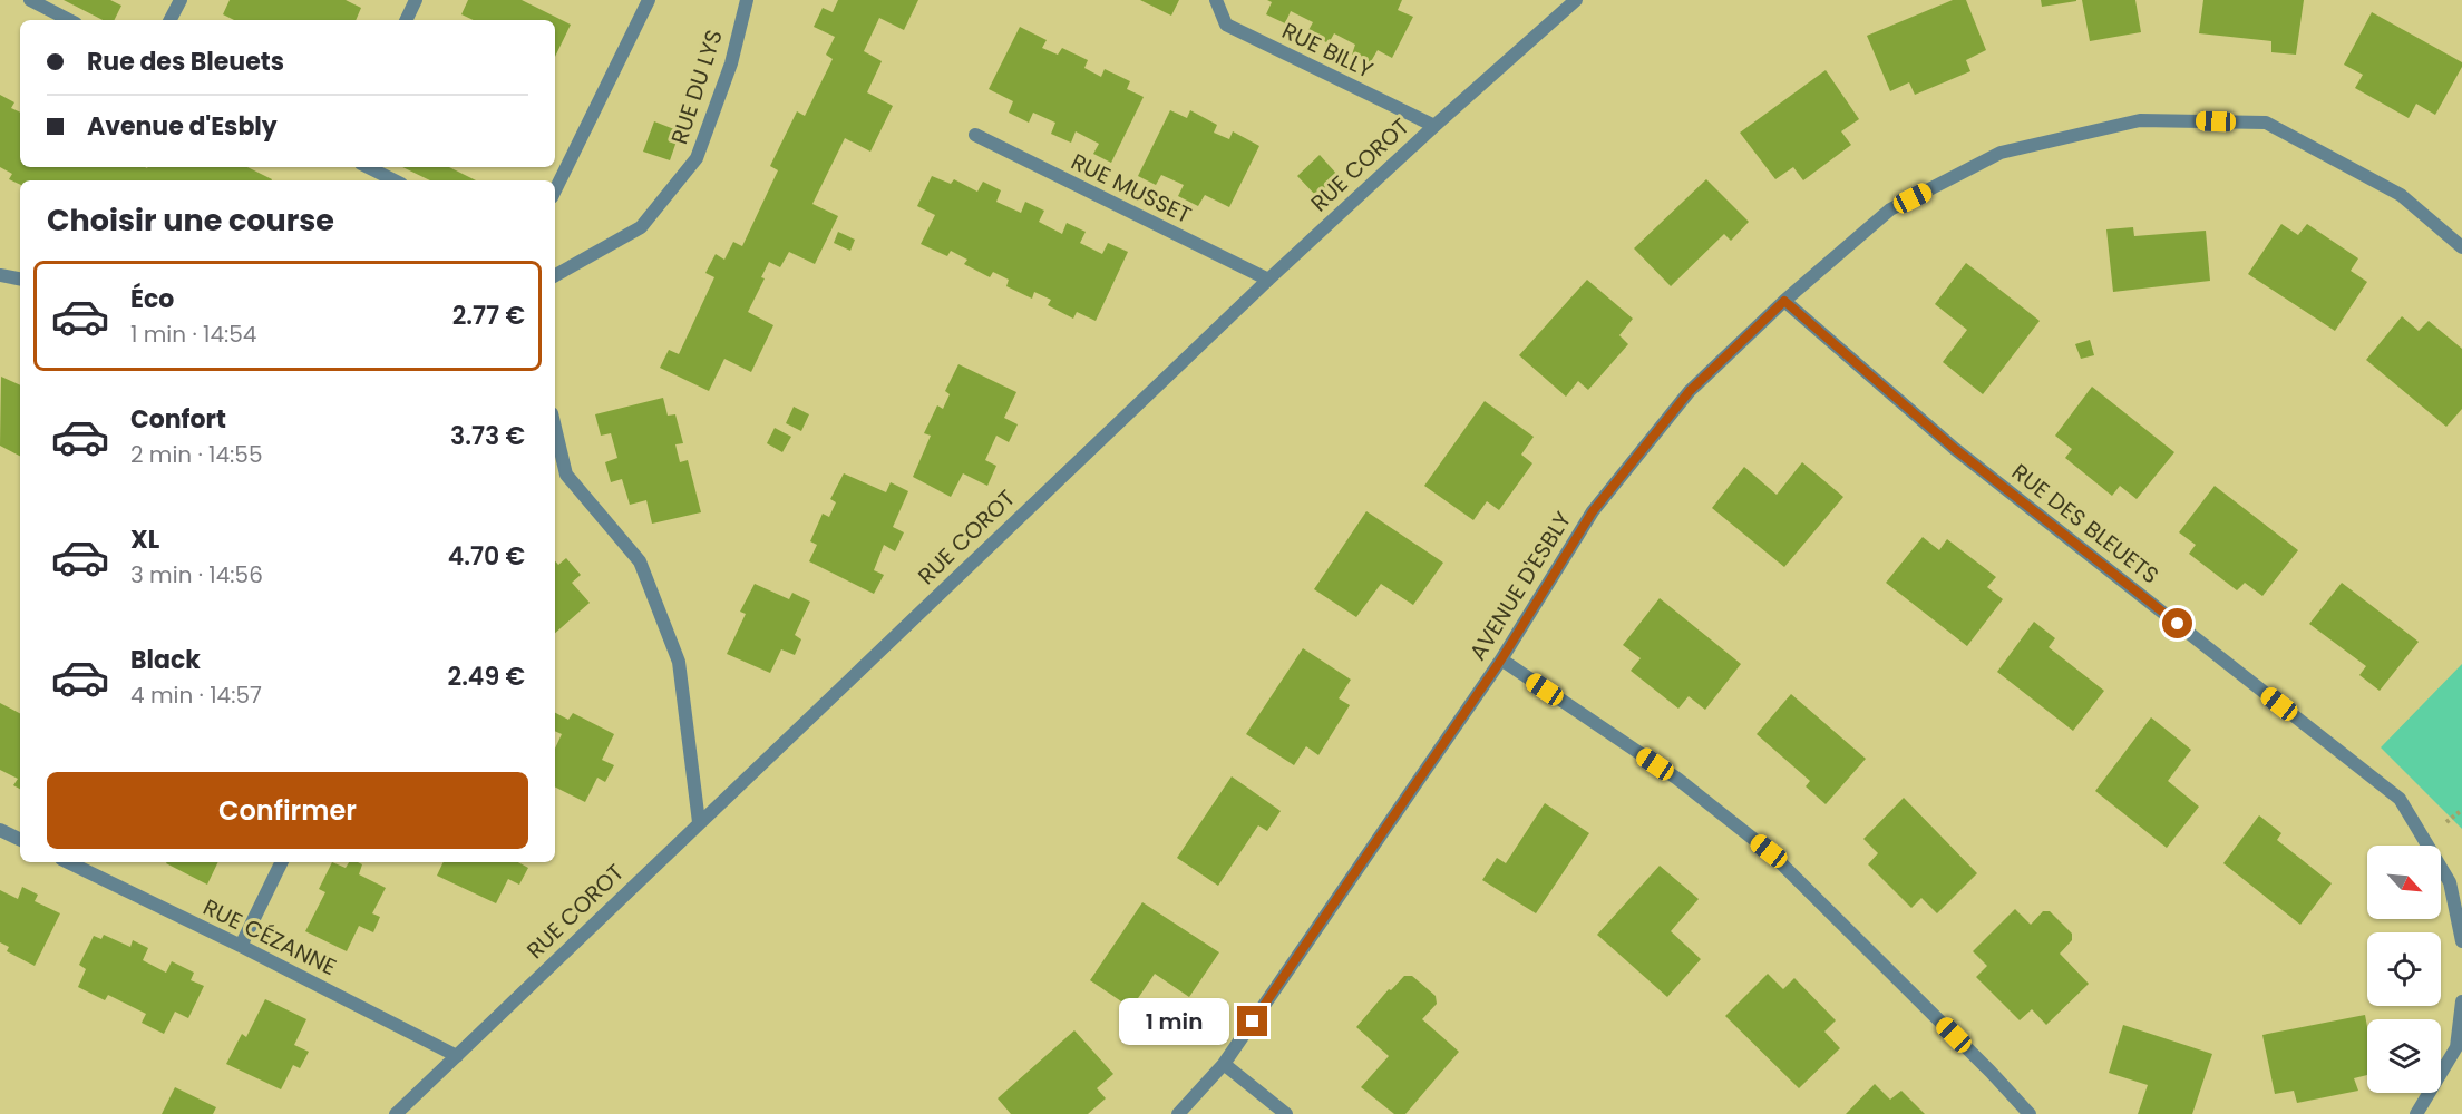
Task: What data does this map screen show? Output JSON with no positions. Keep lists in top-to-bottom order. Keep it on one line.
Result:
{"streets":{"street":["RUE BILLY","RUE DU LYS","RUE COROT","RUE MUSSET","RUE DES BLEUETS","AVENUE D'ESBLY","RUE CÉZANNE"]},"crossings":[["RUE BILLY","RUE COROT"],["RUE COROT","RUE MUSSET"],["RUE COROT","RUE CÉZANNE"],["RUE DES BLEUETS","AVENUE D'ESBLY"]],"north":"bottom right","page":{"banner":["Rue des Bleuets","Avenue d'Esbly"],"heading":"Choisir une course","list":[{"name":"Éco","note":"1 min · 14:54","value":"2.77 €"},{"name":"Confort","note":"2 min · 14:55","value":"3.73 €"},{"name":"XL","note":"3 min · 14:56","value":"4.70 €"},{"name":"Black","note":"4 min · 14:57","value":"2.49 €"}],"buttons":"Confirmer","bubble":"1 min"}}
